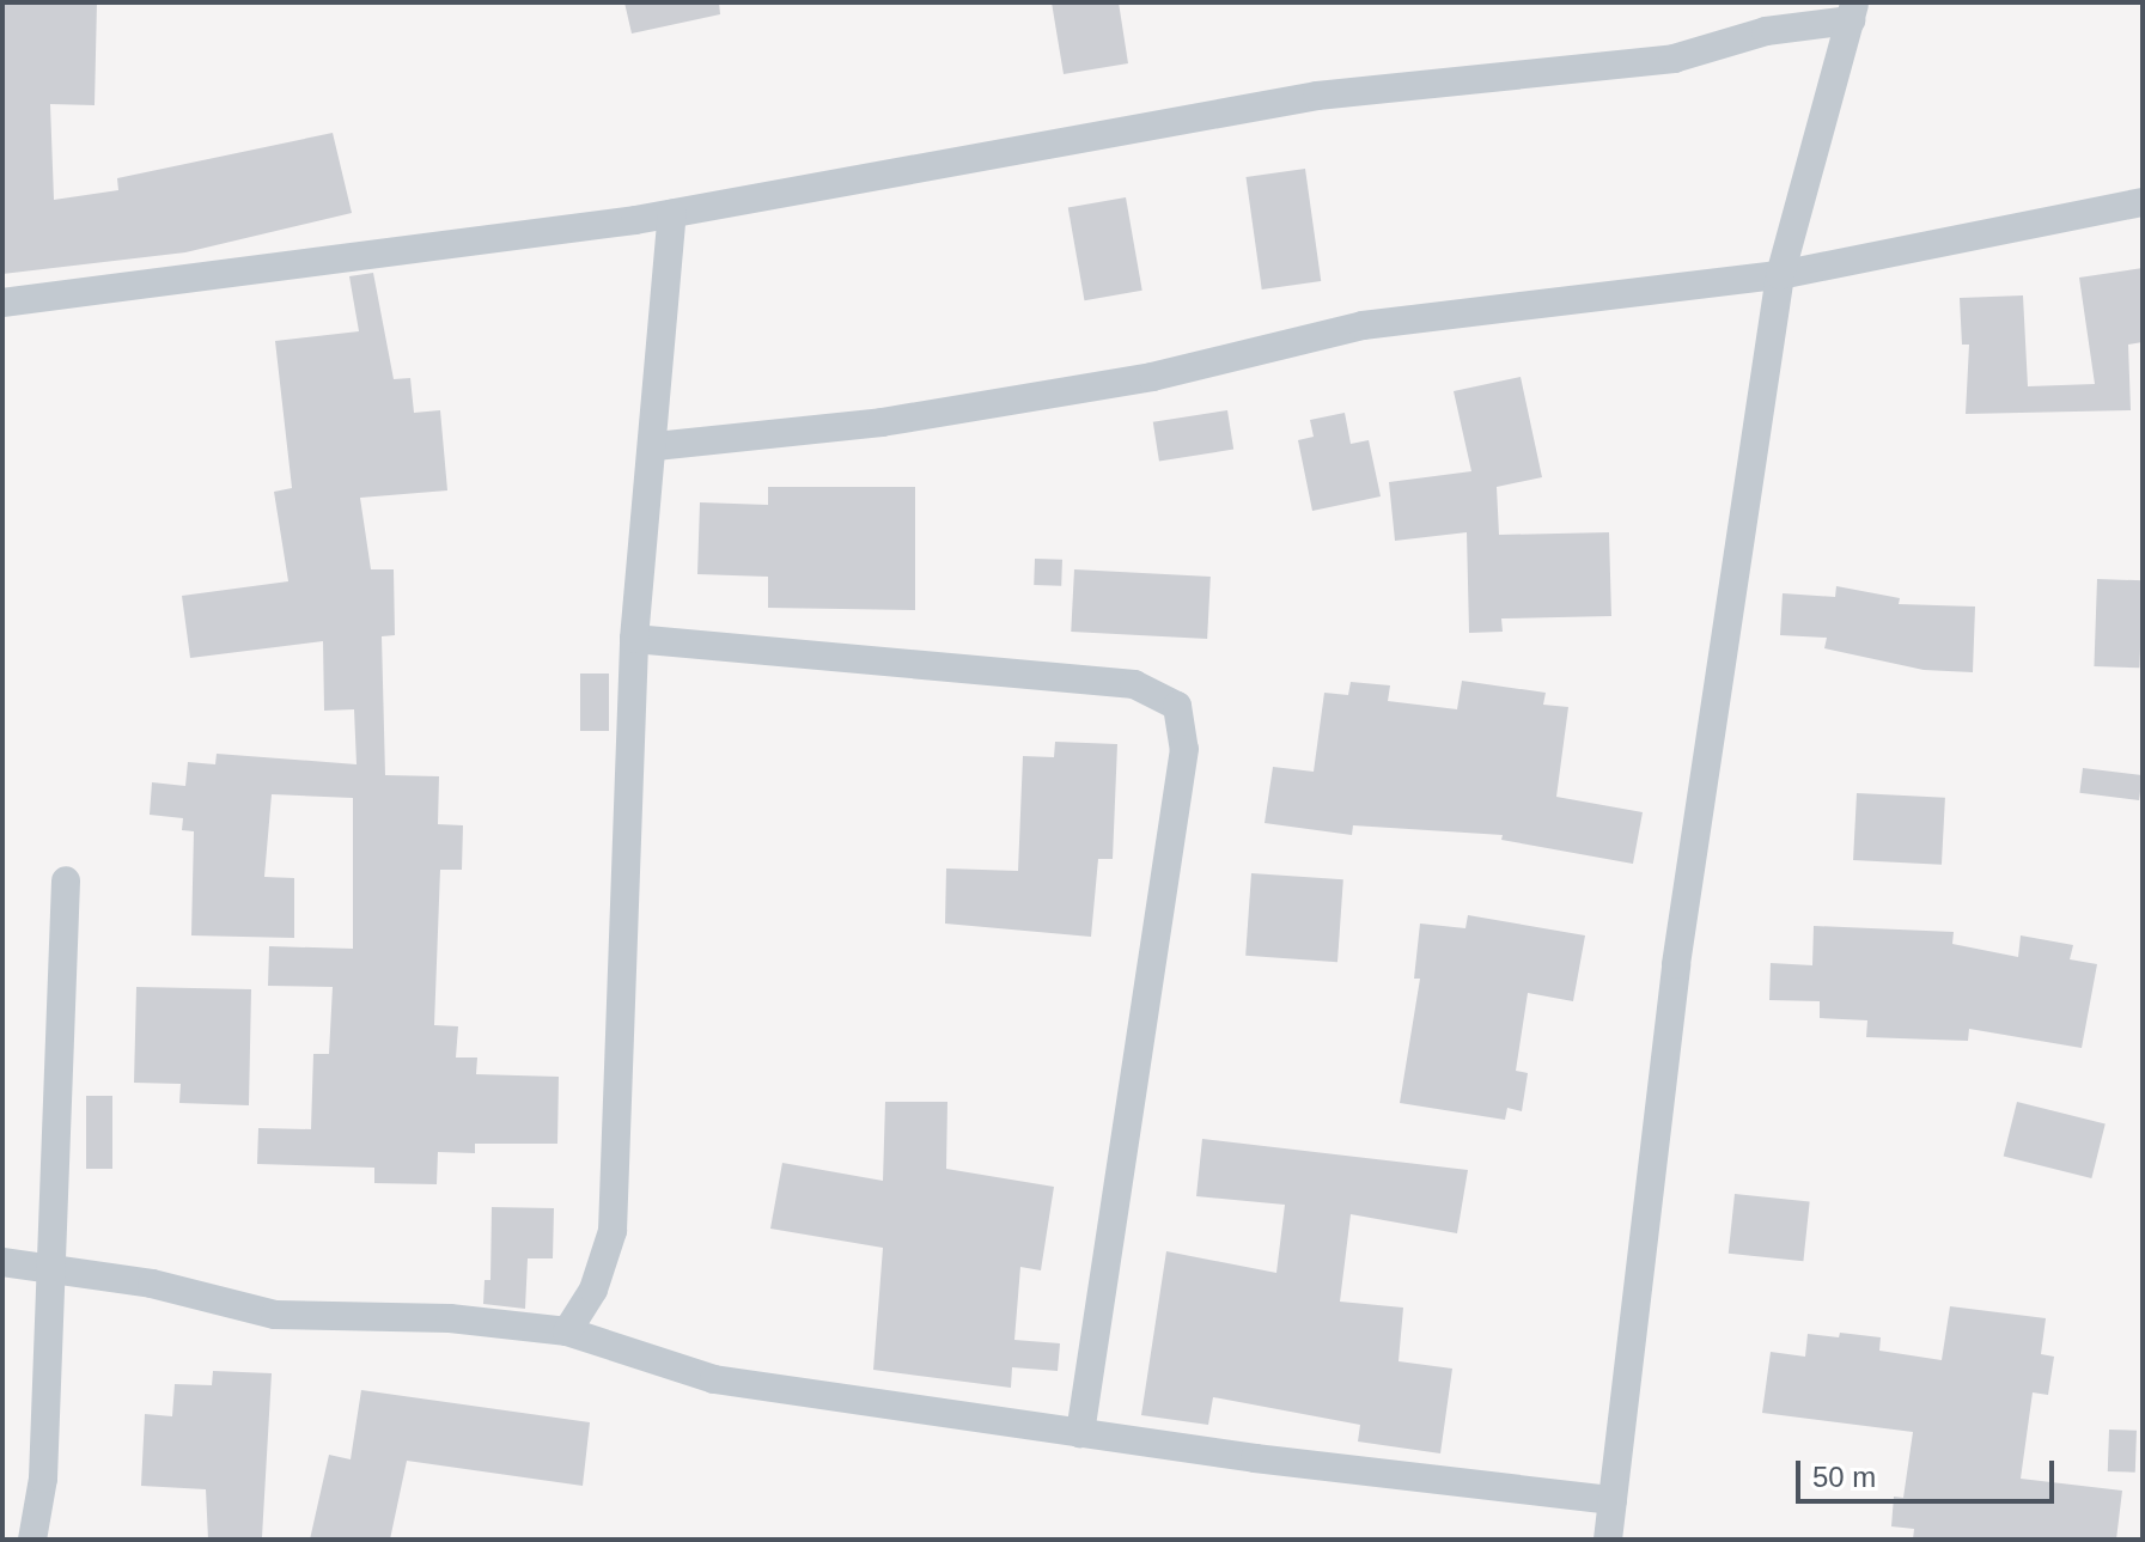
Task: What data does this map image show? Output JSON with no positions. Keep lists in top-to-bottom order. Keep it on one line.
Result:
{"scale_bar":"50 m"}
